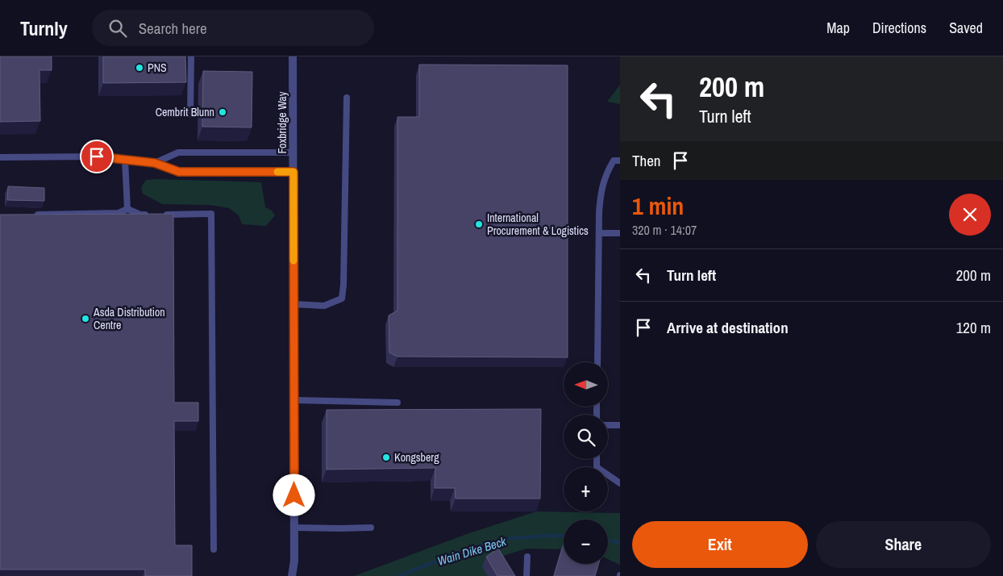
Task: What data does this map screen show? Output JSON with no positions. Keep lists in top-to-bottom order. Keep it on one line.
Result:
{"streets":{"street":["Foxbridge Way"]},"water":["Wain Dike Beck"],"places":["PNS","Cembrit Blunn","International Procurement & Logistics","Asda Distribution Centre","Kongsberg"],"north":"left","page":{"header":"Turnly","search":"Search here","nav":["Map","Directions","Saved"],"turn":["200 m","Turn left"],"then":"Then","heading":["1 min","320 m · 14:07"],"list":[{"name":"Turn left","value":"200 m"},{"name":"Arrive at destination","value":"120 m"}],"map_buttons":["+","−"],"buttons":["Exit","Share"]}}
